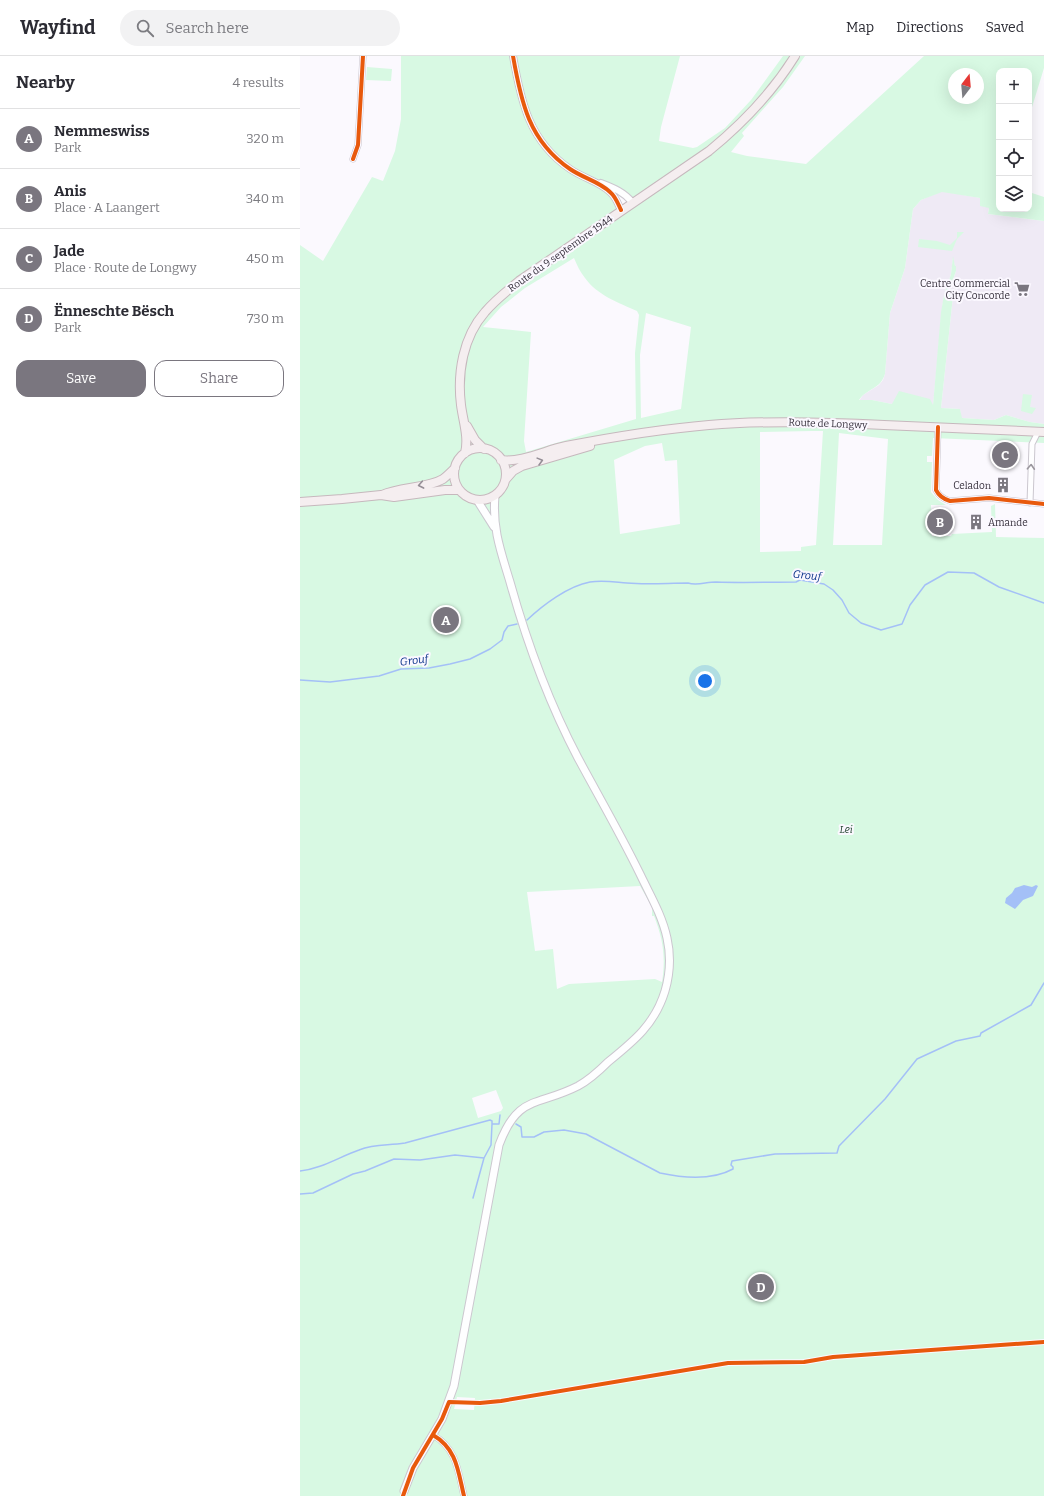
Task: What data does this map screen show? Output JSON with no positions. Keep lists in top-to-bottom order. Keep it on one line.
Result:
{"streets":{"main road":["Route du 9 septembre 1944","Route de Longwy"]},"crossings":[["Route du 9 septembre 1944","Route de Longwy"]],"water":["Grouf"],"parks":["Lei"],"places":{"supermarket":["Centre Commercial City Concorde"],"building":["Celadon","Amande"]},"north":"top","page":{"header":"Wayfind","search":"Search here","nav":["Map","Directions","Saved"],"heading":["Nearby","4 results"],"map_buttons":["+","−"],"list":[{"mark":"A","name":"Nemmeswiss","note":"Park","value":"320 m"},{"mark":"B","name":"Anis","note":"Place · A Laangert","value":"340 m"},{"mark":"C","name":"Jade","note":"Place · Route de Longwy","value":"450 m"},{"mark":"D","name":"Ënneschte Bësch","note":"Park","value":"730 m"}],"buttons":["Save","Share"],"pins":["C","B","A","D"]}}
